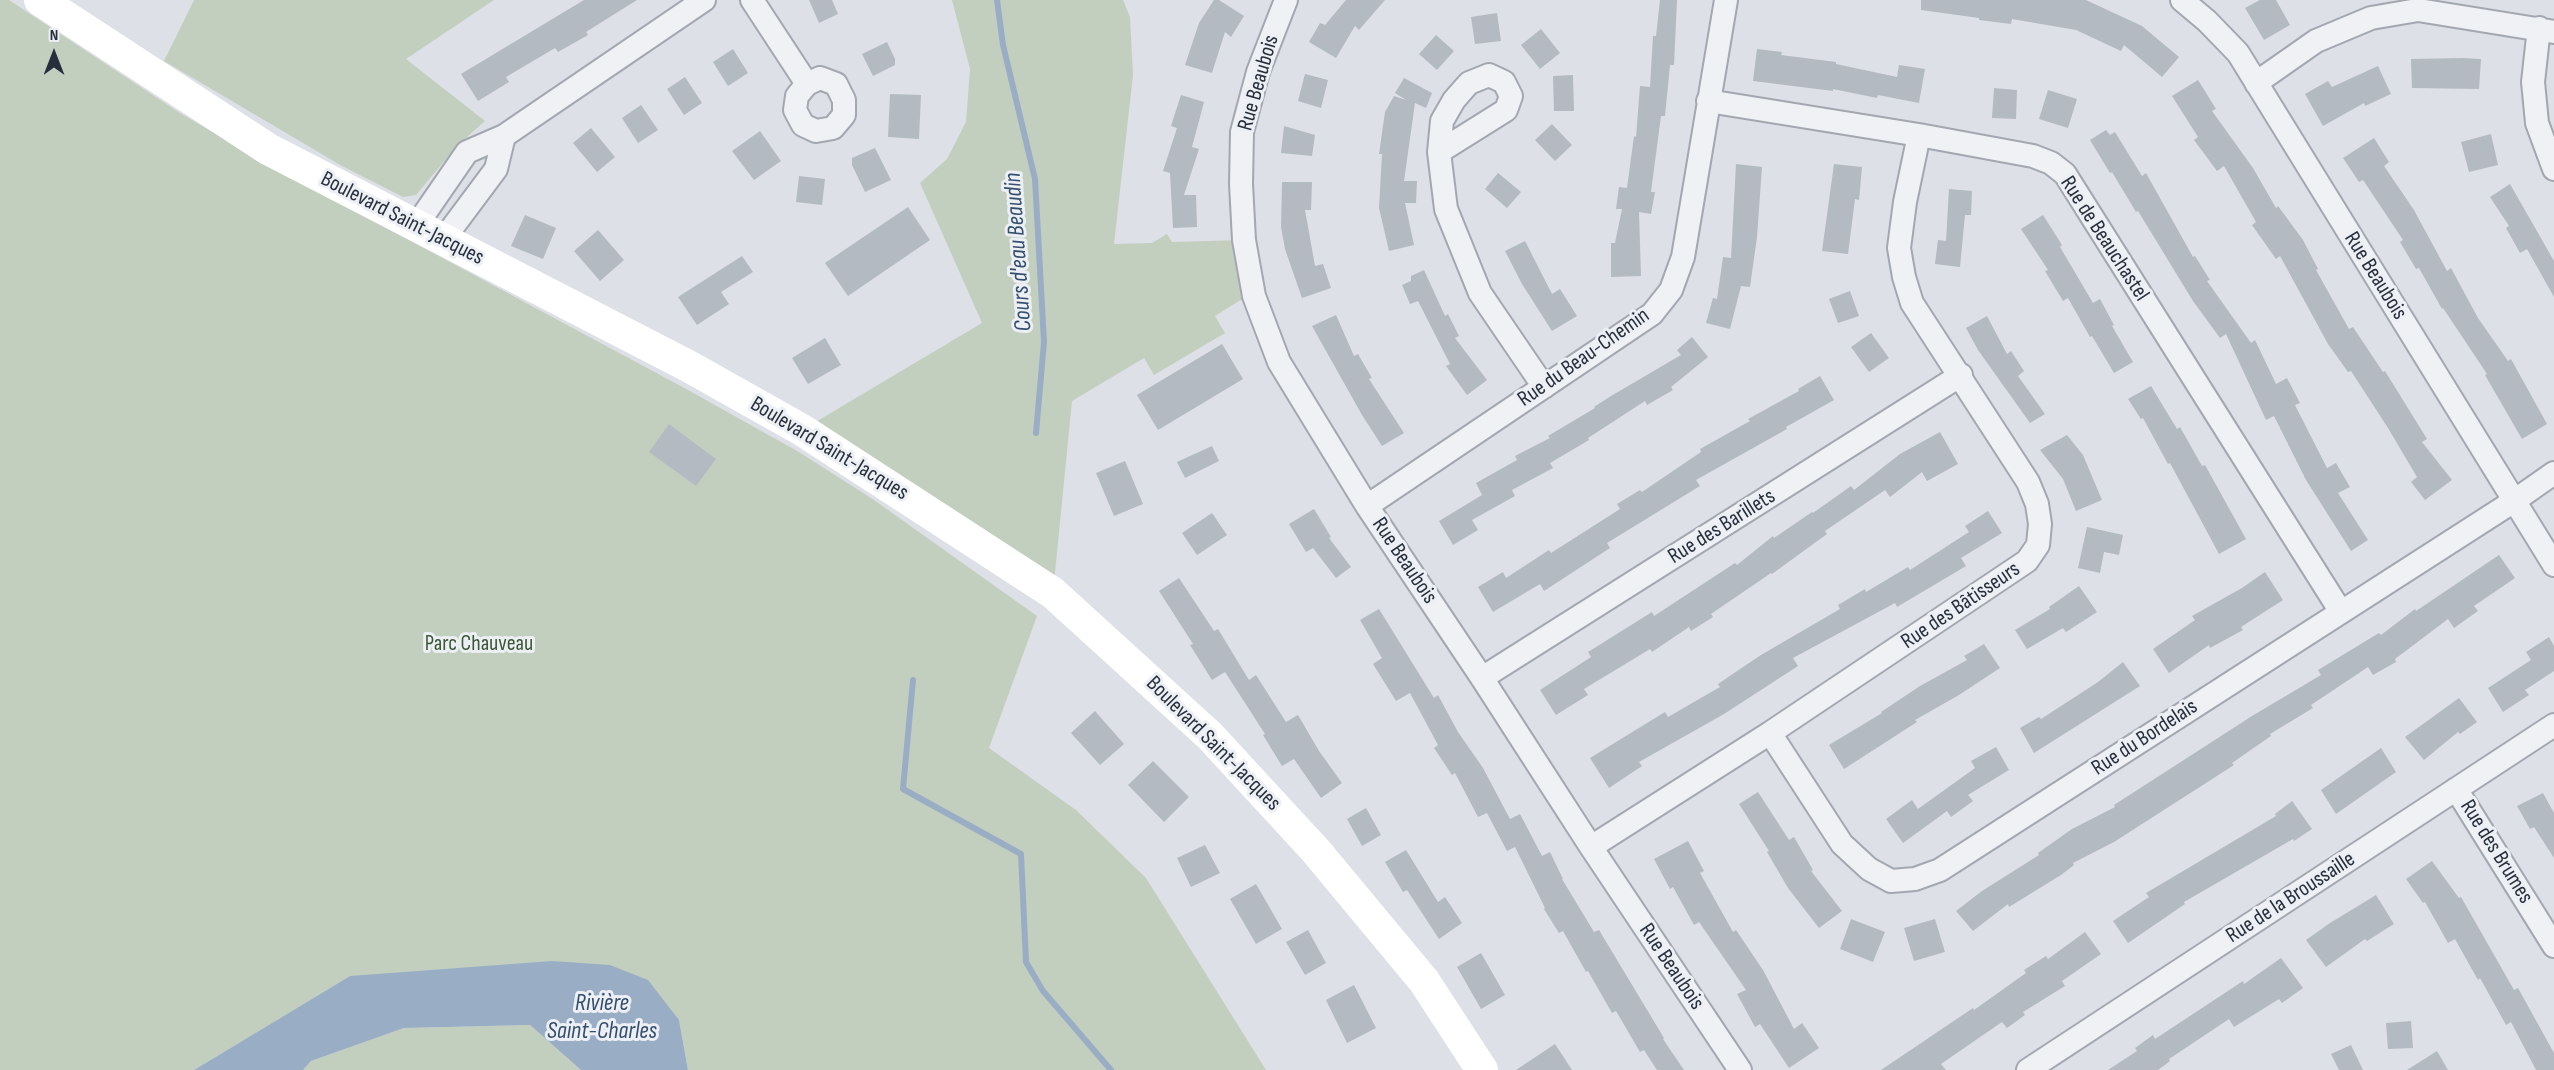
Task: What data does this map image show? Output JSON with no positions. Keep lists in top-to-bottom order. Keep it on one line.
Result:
{"streets":{"street":["Rue Beaubois","Boulevard Saint-Jacques","Rue de Beauchastel","Rue du Beau-Chemin","Rue des Barillets","Rue des Bâtisseurs","Rue du Bordelais","Rue des Brumes","Rue de la Broussaille"]},"crossings":[["Rue Beaubois","Rue du Beau-Chemin"],["Rue Beaubois","Rue des Barillets"],["Rue Beaubois","Rue des Bâtisseurs"],["Rue Beaubois","Rue du Bordelais"],["Rue de Beauchastel","Rue du Beau-Chemin"],["Rue de Beauchastel","Rue des Bâtisseurs"],["Rue de Beauchastel","Rue du Bordelais"],["Rue des Barillets","Rue des Bâtisseurs"],["Rue des Bâtisseurs","Rue du Bordelais"],["Rue des Brumes","Rue de la Broussaille"]],"water":["Cours d'eau Beaudin","Rivière Saint-Charles"],"parks":["Parc Chauveau"],"north":"top"}
